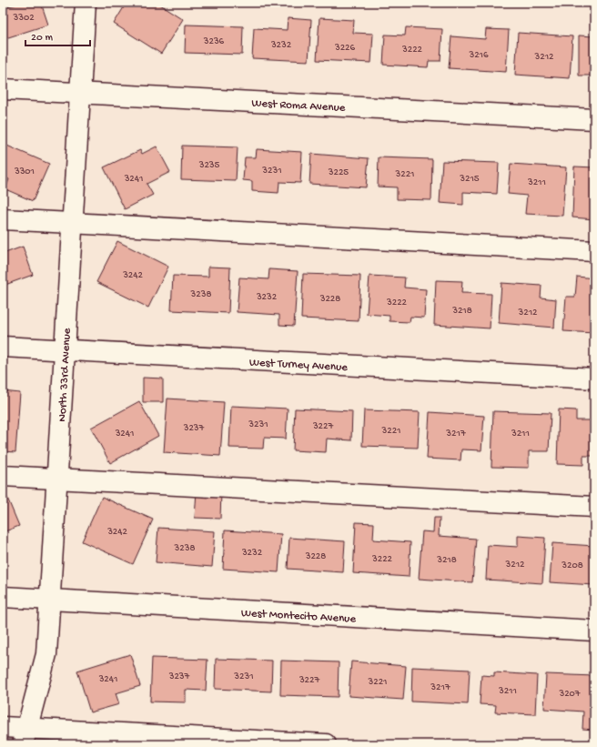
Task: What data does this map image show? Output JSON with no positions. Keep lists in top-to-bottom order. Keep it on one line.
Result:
{"streets":{"street":["West Roma Avenue","West Turney Avenue","North 33rd Avenue","West Montecito Avenue"]},"crossings":[["West Roma Avenue","North 33rd Avenue"],["West Turney Avenue","North 33rd Avenue"],["North 33rd Avenue","West Montecito Avenue"]],"house_numbers":["3302","3236","3232","3226","3222","3216","3212","3235","3231","3301","3225","3221","3241","3215","3211","3242","3238","3232","3228","3222","3218","3212","3231","3227","3237","3221","3241","3217","3211","3242","3238","3232","3228","3222","3218","3212","3208","3237","3231","3241","3227","3221","3217","3211","3207"],"scale_bar":"20 m"}
